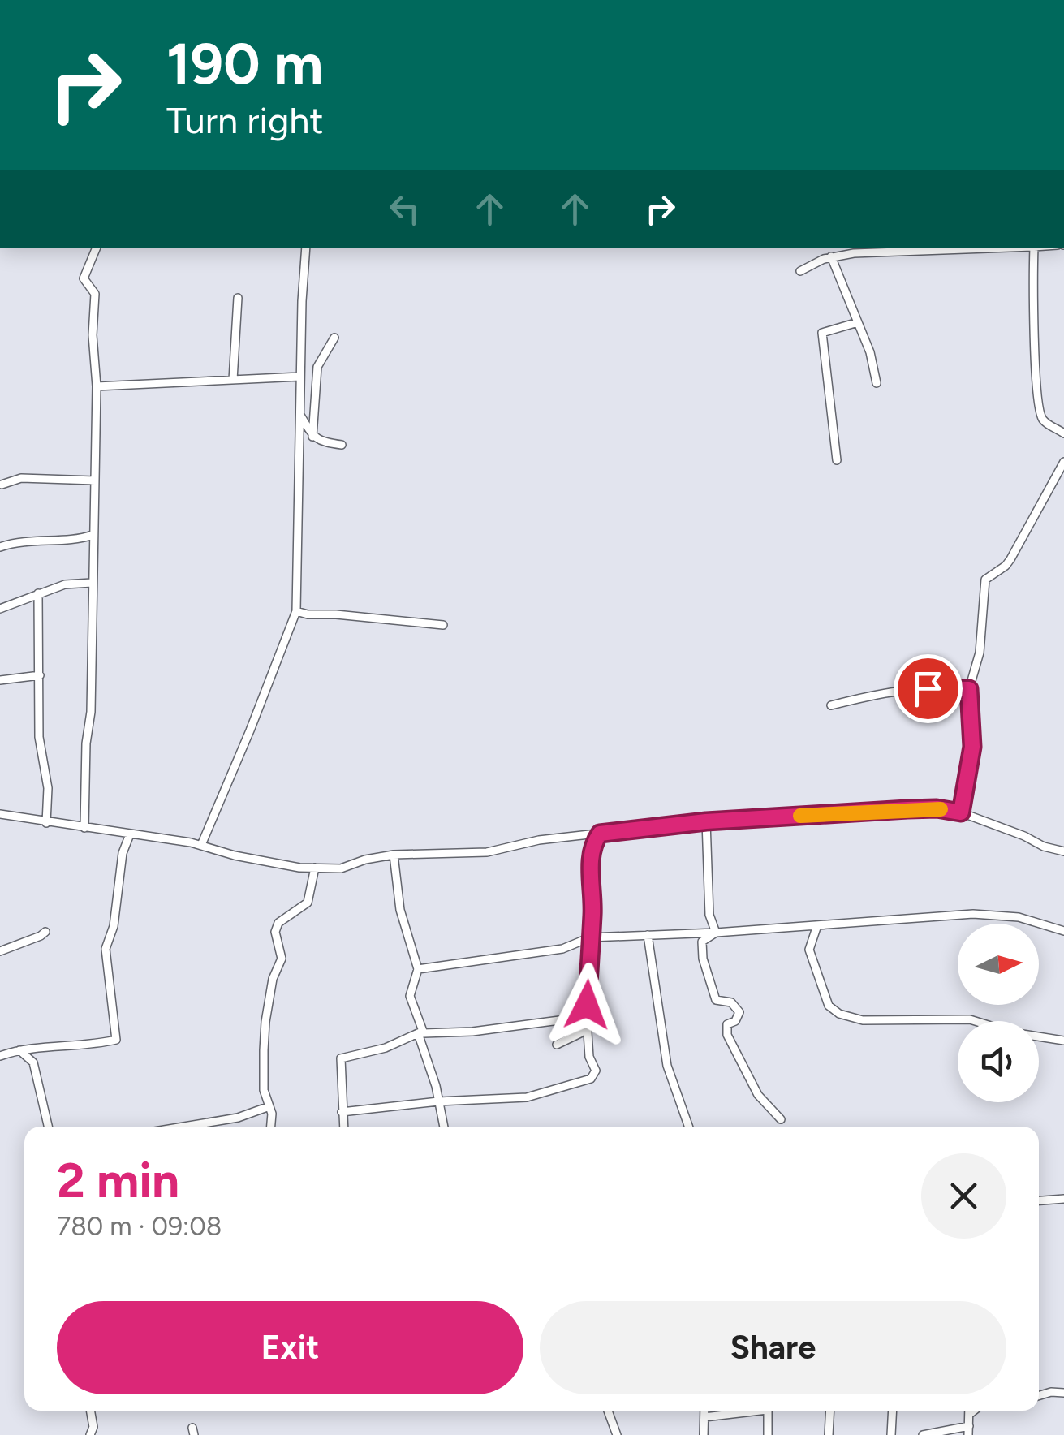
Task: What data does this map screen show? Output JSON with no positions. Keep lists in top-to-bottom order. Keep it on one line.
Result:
{"north":"right","page":{"turn":["190 m","Turn right"],"heading":["2 min","780 m · 09:08"],"buttons":["Exit","Share"]}}
